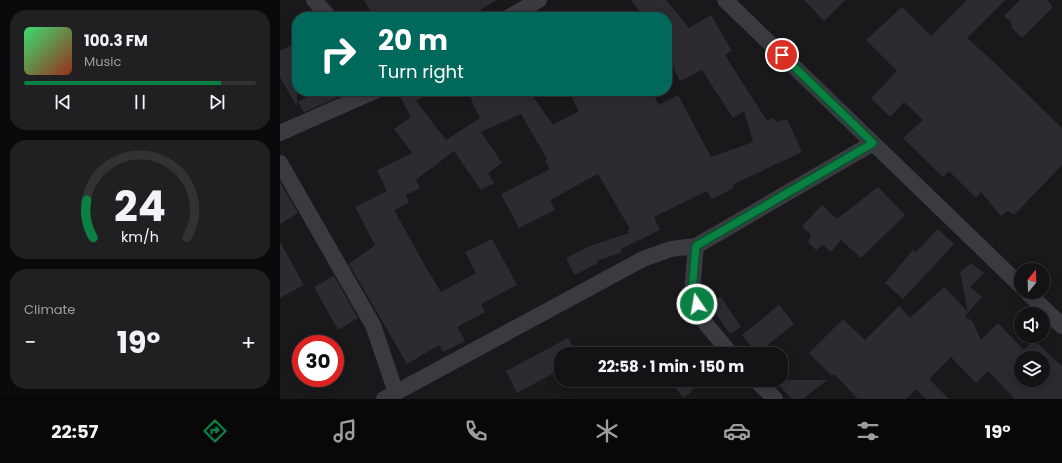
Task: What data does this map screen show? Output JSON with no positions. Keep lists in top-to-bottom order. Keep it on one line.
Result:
{"north":"top","page":{"turn":["20 m","Turn right"],"song":["100.3 FM","Music"],"tile":"Climate","heat":["−","19°","+"],"limit":"30","trip":"22:58 · 1 min · 150 m","tabs":["22:57","19°"],"gauge":["24","km/h"]}}
